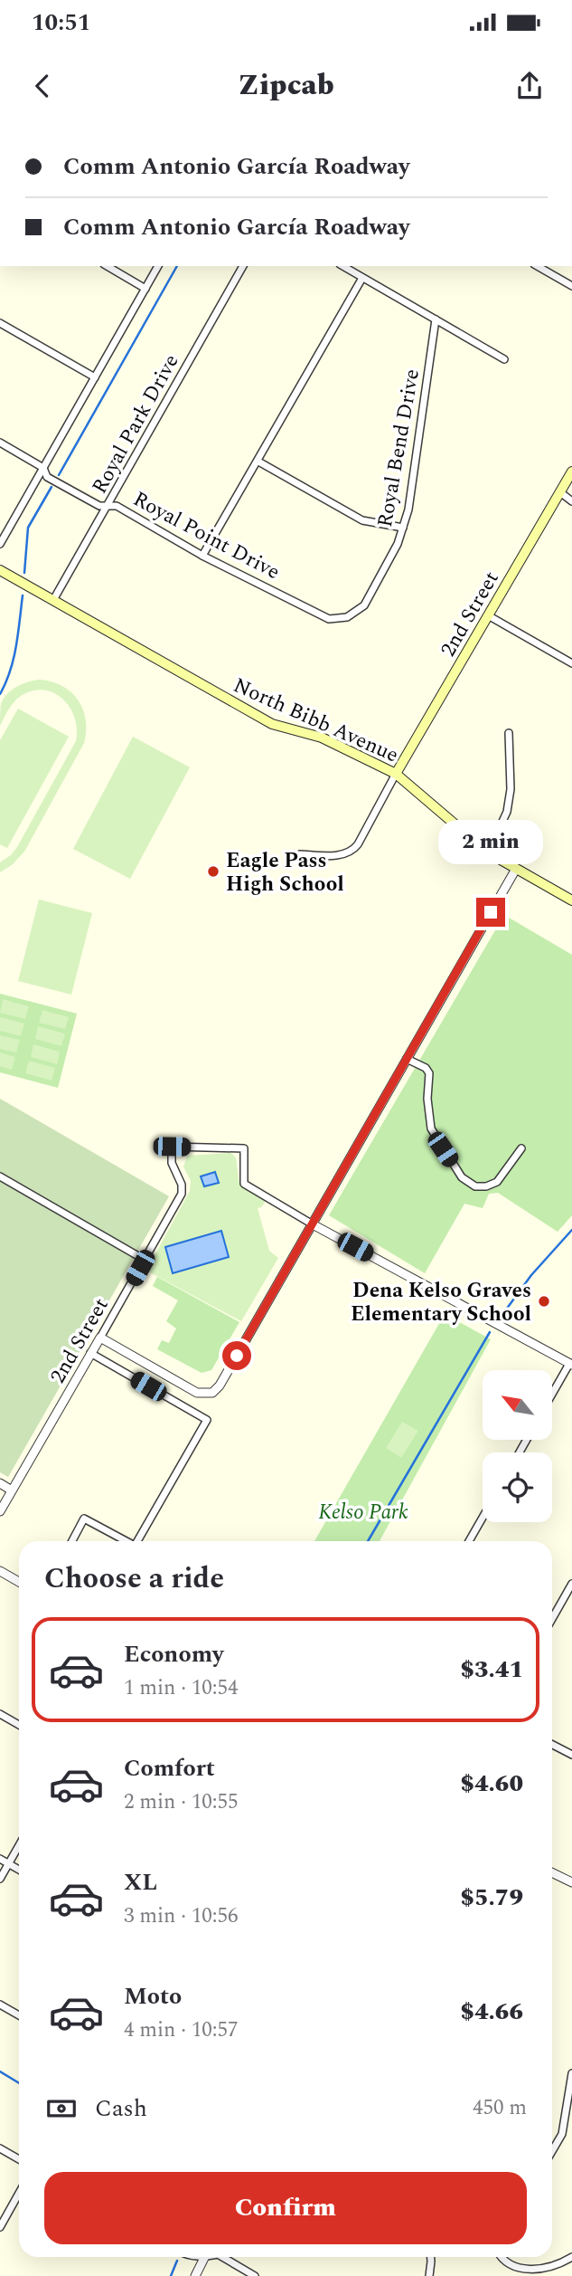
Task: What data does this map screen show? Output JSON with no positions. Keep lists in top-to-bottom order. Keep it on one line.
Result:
{"streets":{"main road":["2nd Street","North Bibb Avenue"],"street":["Royal Park Drive","Royal Bend Drive","Royal Point Drive"]},"crossings":[["Royal Park Drive","Royal Point Drive"],["Royal Park Drive","North Bibb Avenue"],["Royal Bend Drive","Royal Point Drive"],["2nd Street","North Bibb Avenue"]],"parks":["Kelso Park"],"places":["Eagle Pass High School","Dena Kelso Graves Elementary School"],"north":"top left","page":{"status":"10:51","header":"Zipcab","banner":["Comm Antonio García Roadway","Comm Antonio García Roadway"],"bubble":"2 min","heading":"Choose a ride","list":[{"name":"Economy","note":"1 min · 10:54","value":"$3.41"},{"name":"Comfort","note":"2 min · 10:55","value":"$4.60"},{"name":"XL","note":"3 min · 10:56","value":"$5.79"},{"name":"Moto","note":"4 min · 10:57","value":"$4.66"}],"pay":["Cash","450 m"],"buttons":"Confirm"}}
